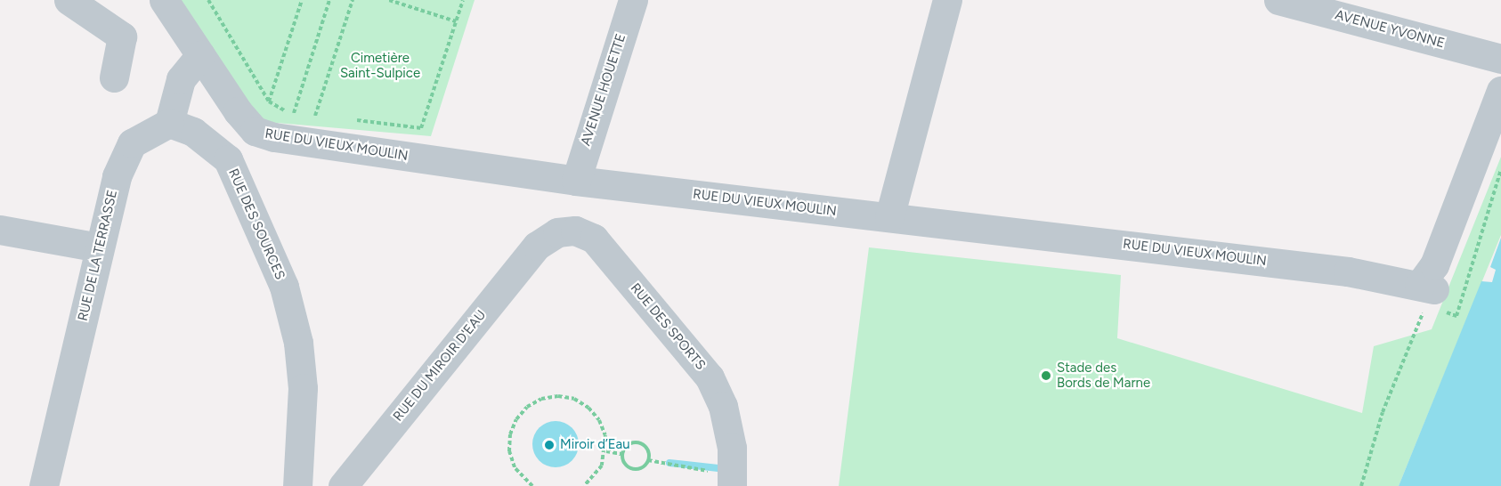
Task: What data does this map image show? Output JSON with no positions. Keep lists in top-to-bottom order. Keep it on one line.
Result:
{"streets":{"street":["AVENUE YVONNE","AVENUE HOUETTE","RUE DU VIEUX MOULIN","RUE DES SOURCES","RUE DE LA TERRASSE","RUE DES SPORTS","RUE DU MIROIR D'EAU"]},"crossings":[["AVENUE HOUETTE","RUE DU VIEUX MOULIN"],["RUE DES SOURCES","RUE DE LA TERRASSE"],["RUE DES SPORTS","RUE DU MIROIR D'EAU"]],"parks":["Cimetière Saint-Sulpice"],"places":["Stade des Bords de Marne","Miroir d’Eau"]}
